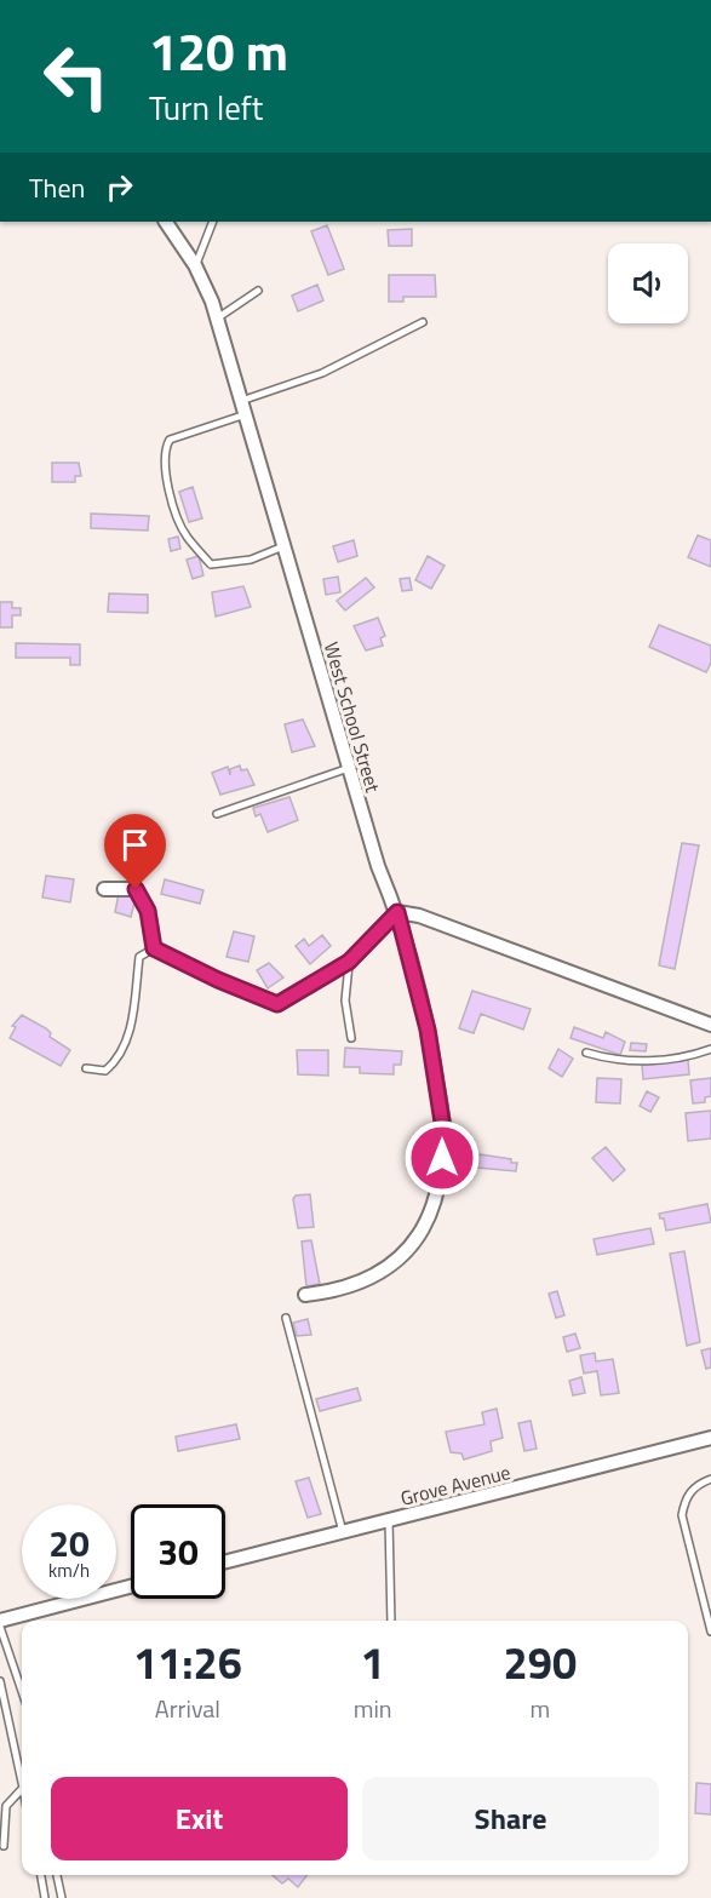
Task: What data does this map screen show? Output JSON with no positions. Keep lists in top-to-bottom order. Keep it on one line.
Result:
{"streets":{"street":["West School Street","Grove Avenue"]},"page":{"turn":["120 m","Turn left"],"then":"Then","speed":"20 km/h","limit":"30","eta":["11:26","Arrival","1","min","290","m"],"buttons":["Exit","Share"]}}
